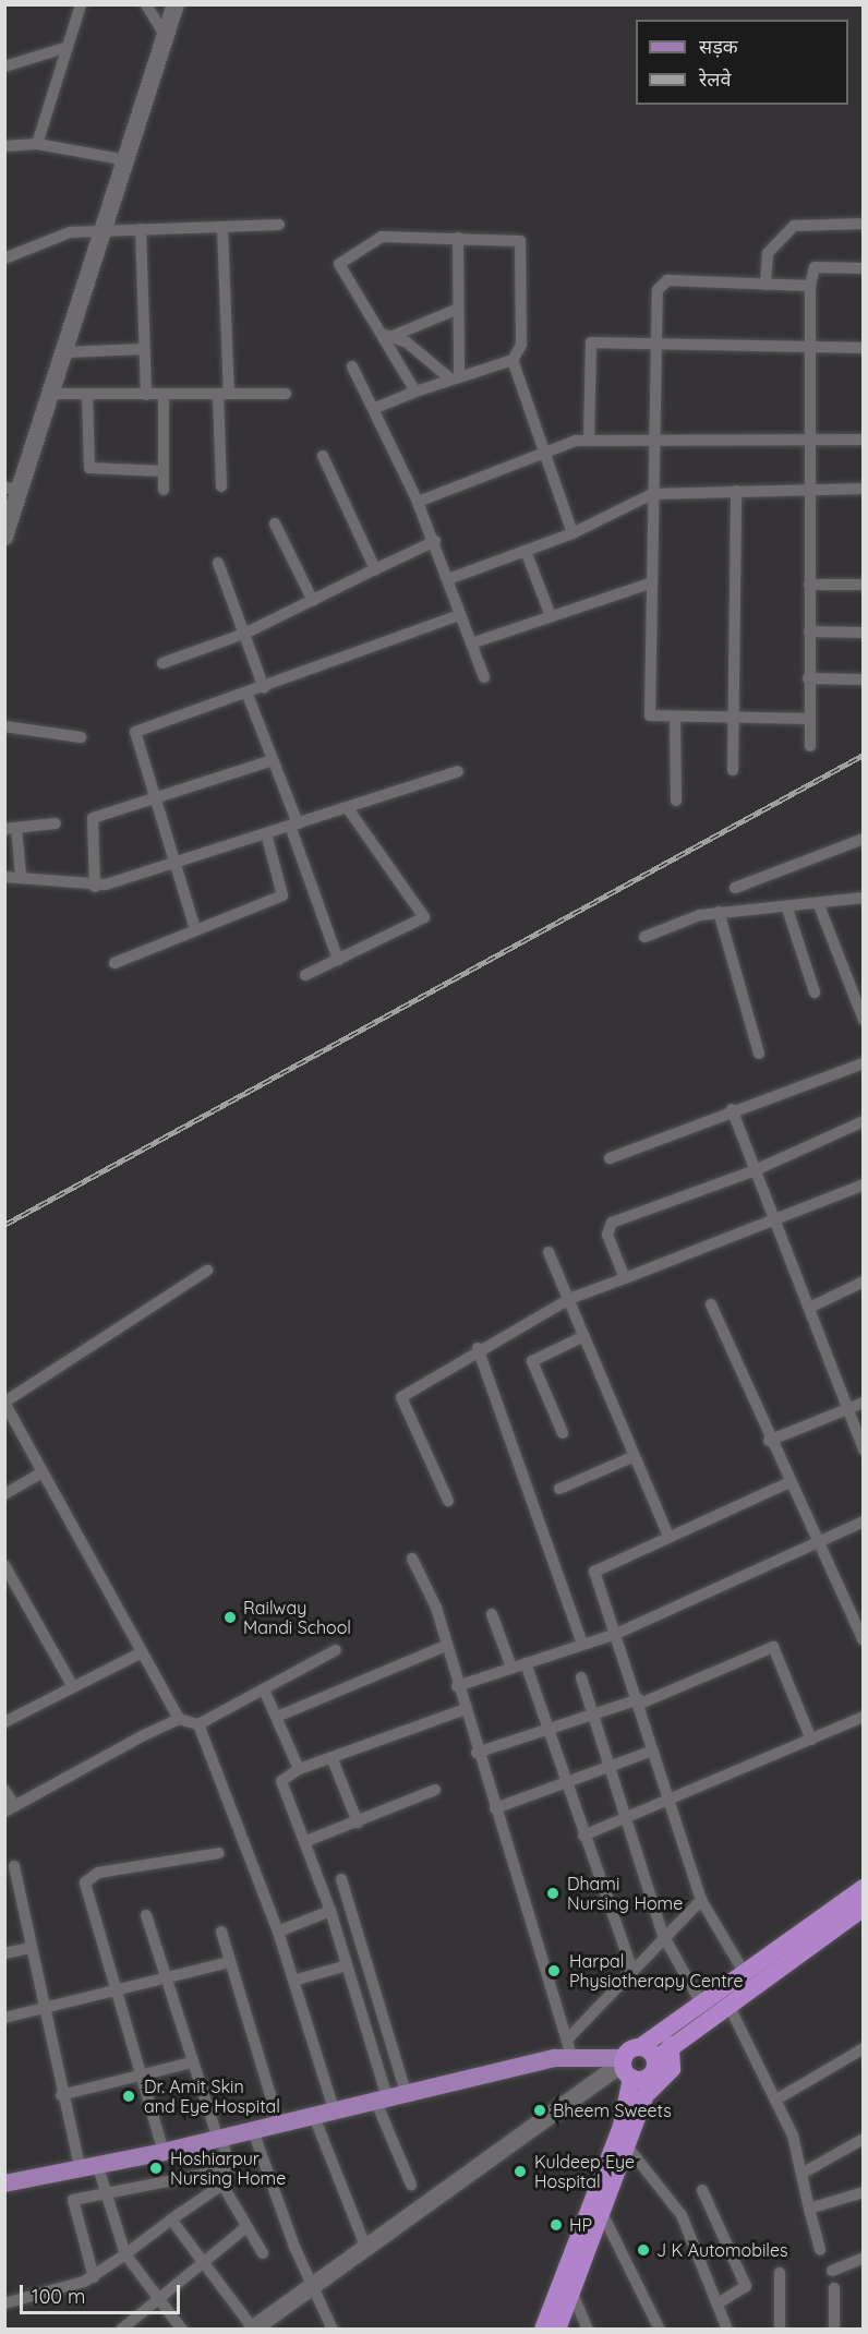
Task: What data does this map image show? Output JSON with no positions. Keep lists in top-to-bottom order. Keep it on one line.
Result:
{"places":["Railway Mandi School","Dhami Nursing Home","Harpal Physiotherapy Centre","Dr. Amit Skin and Eye Hospital","Bheem Sweets","Hoshiarpur Nursing Home","Kuldeep Eye Hospital","HP","J K Automobiles"],"legend":["सड़क","रेलवे"],"scale_bar":"100 m"}
